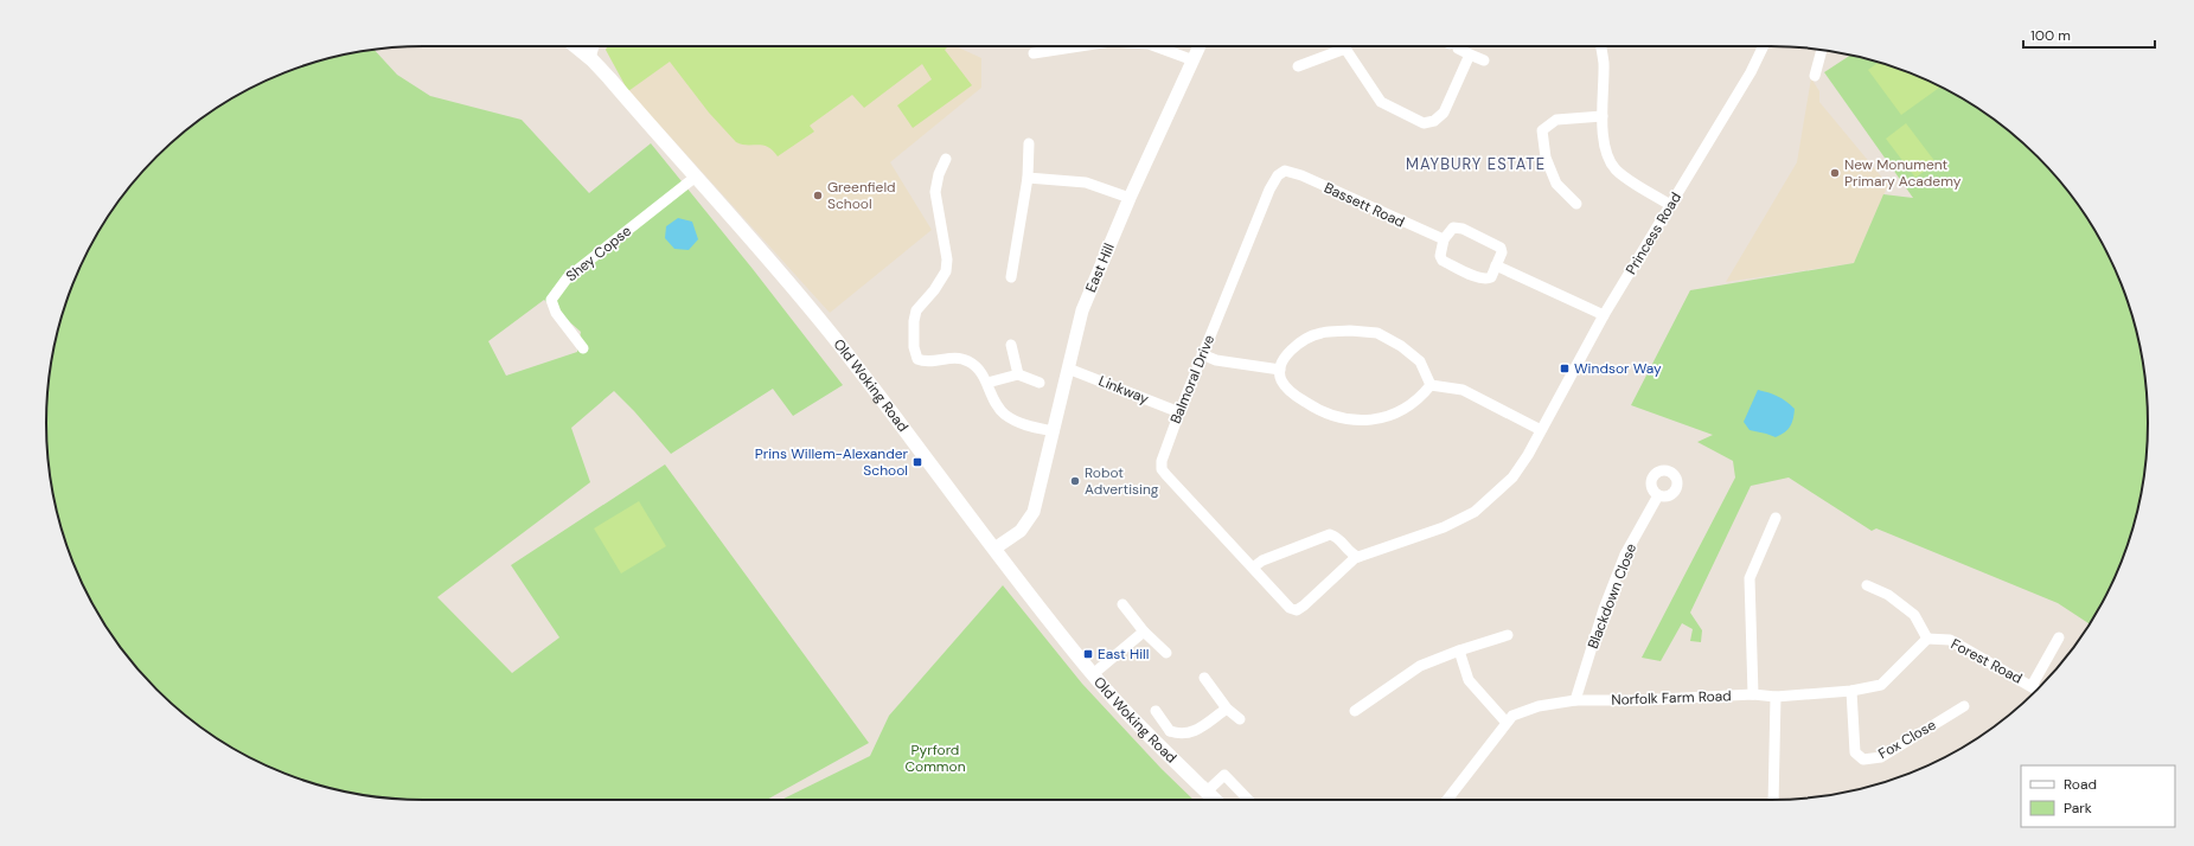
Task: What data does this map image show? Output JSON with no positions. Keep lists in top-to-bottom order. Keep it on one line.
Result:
{"streets":{"main road":["Old Woking Road"],"street":["Bassett Road","Princess Road","Shey Copse","East Hill","Balmoral Drive","Linkway","Blackdown Close","Forest Road","Norfolk Farm Road","Fox Close"]},"crossings":[["Bassett Road","Balmoral Drive"],["Princess Road","Balmoral Drive"],["Shey Copse","Old Woking Road"],["East Hill","Old Woking Road"],["East Hill","Linkway"],["Balmoral Drive","Linkway"],["Blackdown Close","Norfolk Farm Road"],["Forest Road","Norfolk Farm Road"],["Norfolk Farm Road","Fox Close"]],"districts":["MAYBURY ESTATE"],"parks":["Pyrford Common"],"places":{"other":["New Monument Primary Academy","Greenfield School","Robot Advertising"],"transit":["Windsor Way","Prins Willem-Alexander School","East Hill"]},"legend":["Road","Park"],"scale_bar":"100 m"}
